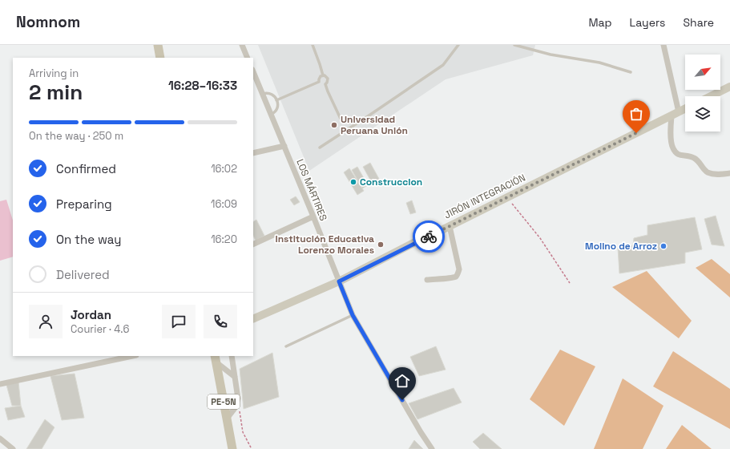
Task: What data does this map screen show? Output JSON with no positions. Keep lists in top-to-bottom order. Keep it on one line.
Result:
{"streets":{"main road":["PE-5N"],"street":["LOS MÁRTIRES","JIRÓN INTEGRACIÓN"]},"crossings":[["LOS MÁRTIRES","JIRÓN INTEGRACIÓN"]],"places":["Universidad Peruana Unión","Construccion","Institución Educativa Lorenzo Morales","Molino de Arroz"],"north":"top right","page":{"header":"Nomnom","nav":["Map","Layers","Share"],"heading":["2 min","Arriving in","16:28–16:33"],"panel":["Jordan","Courier · 4.6"],"bar":"On the way · 250 m","list":[["Confirmed","16:02"],["Preparing","16:09"],["On the way","16:20"],"Delivered"]}}
